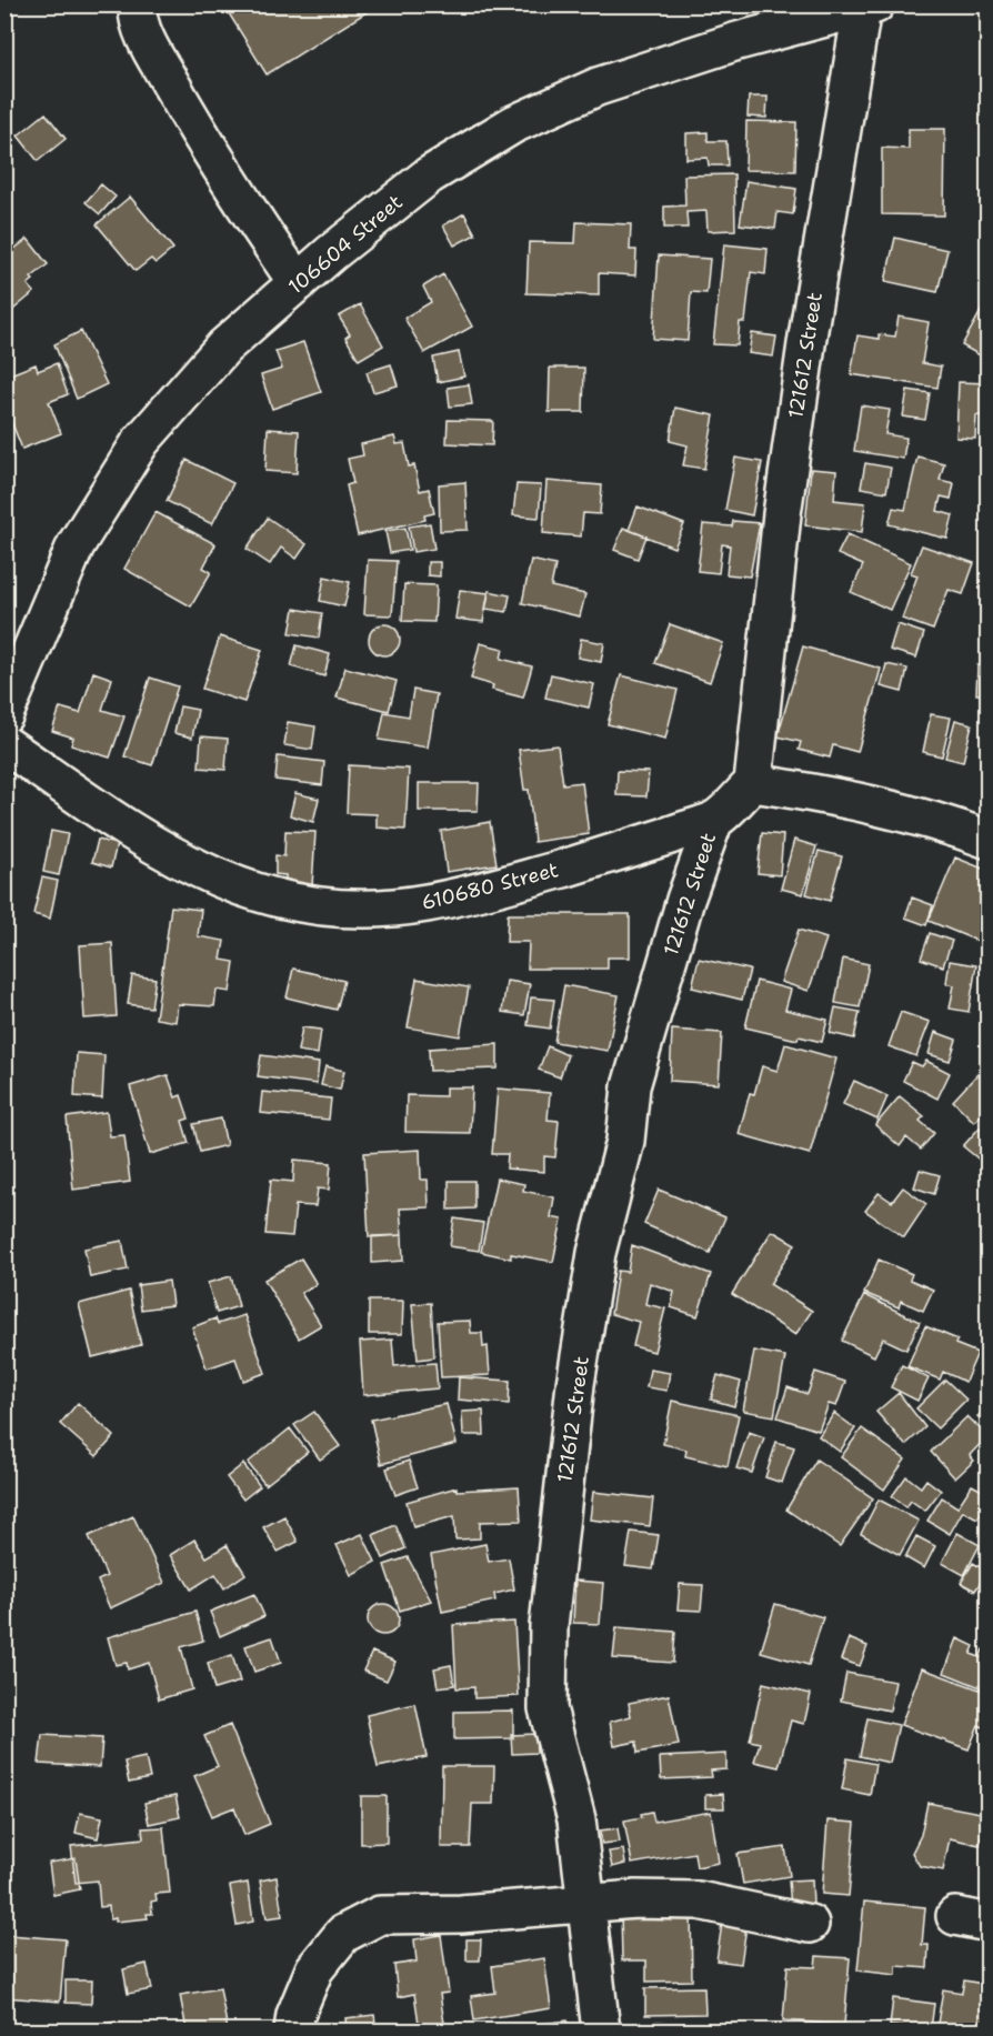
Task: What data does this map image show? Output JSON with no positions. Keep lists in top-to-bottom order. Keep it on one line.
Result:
{"streets":{"street":["106604 Street","121612 Street","610680 Street"]},"crossings":[["106604 Street","121612 Street"],["121612 Street","610680 Street"]]}
